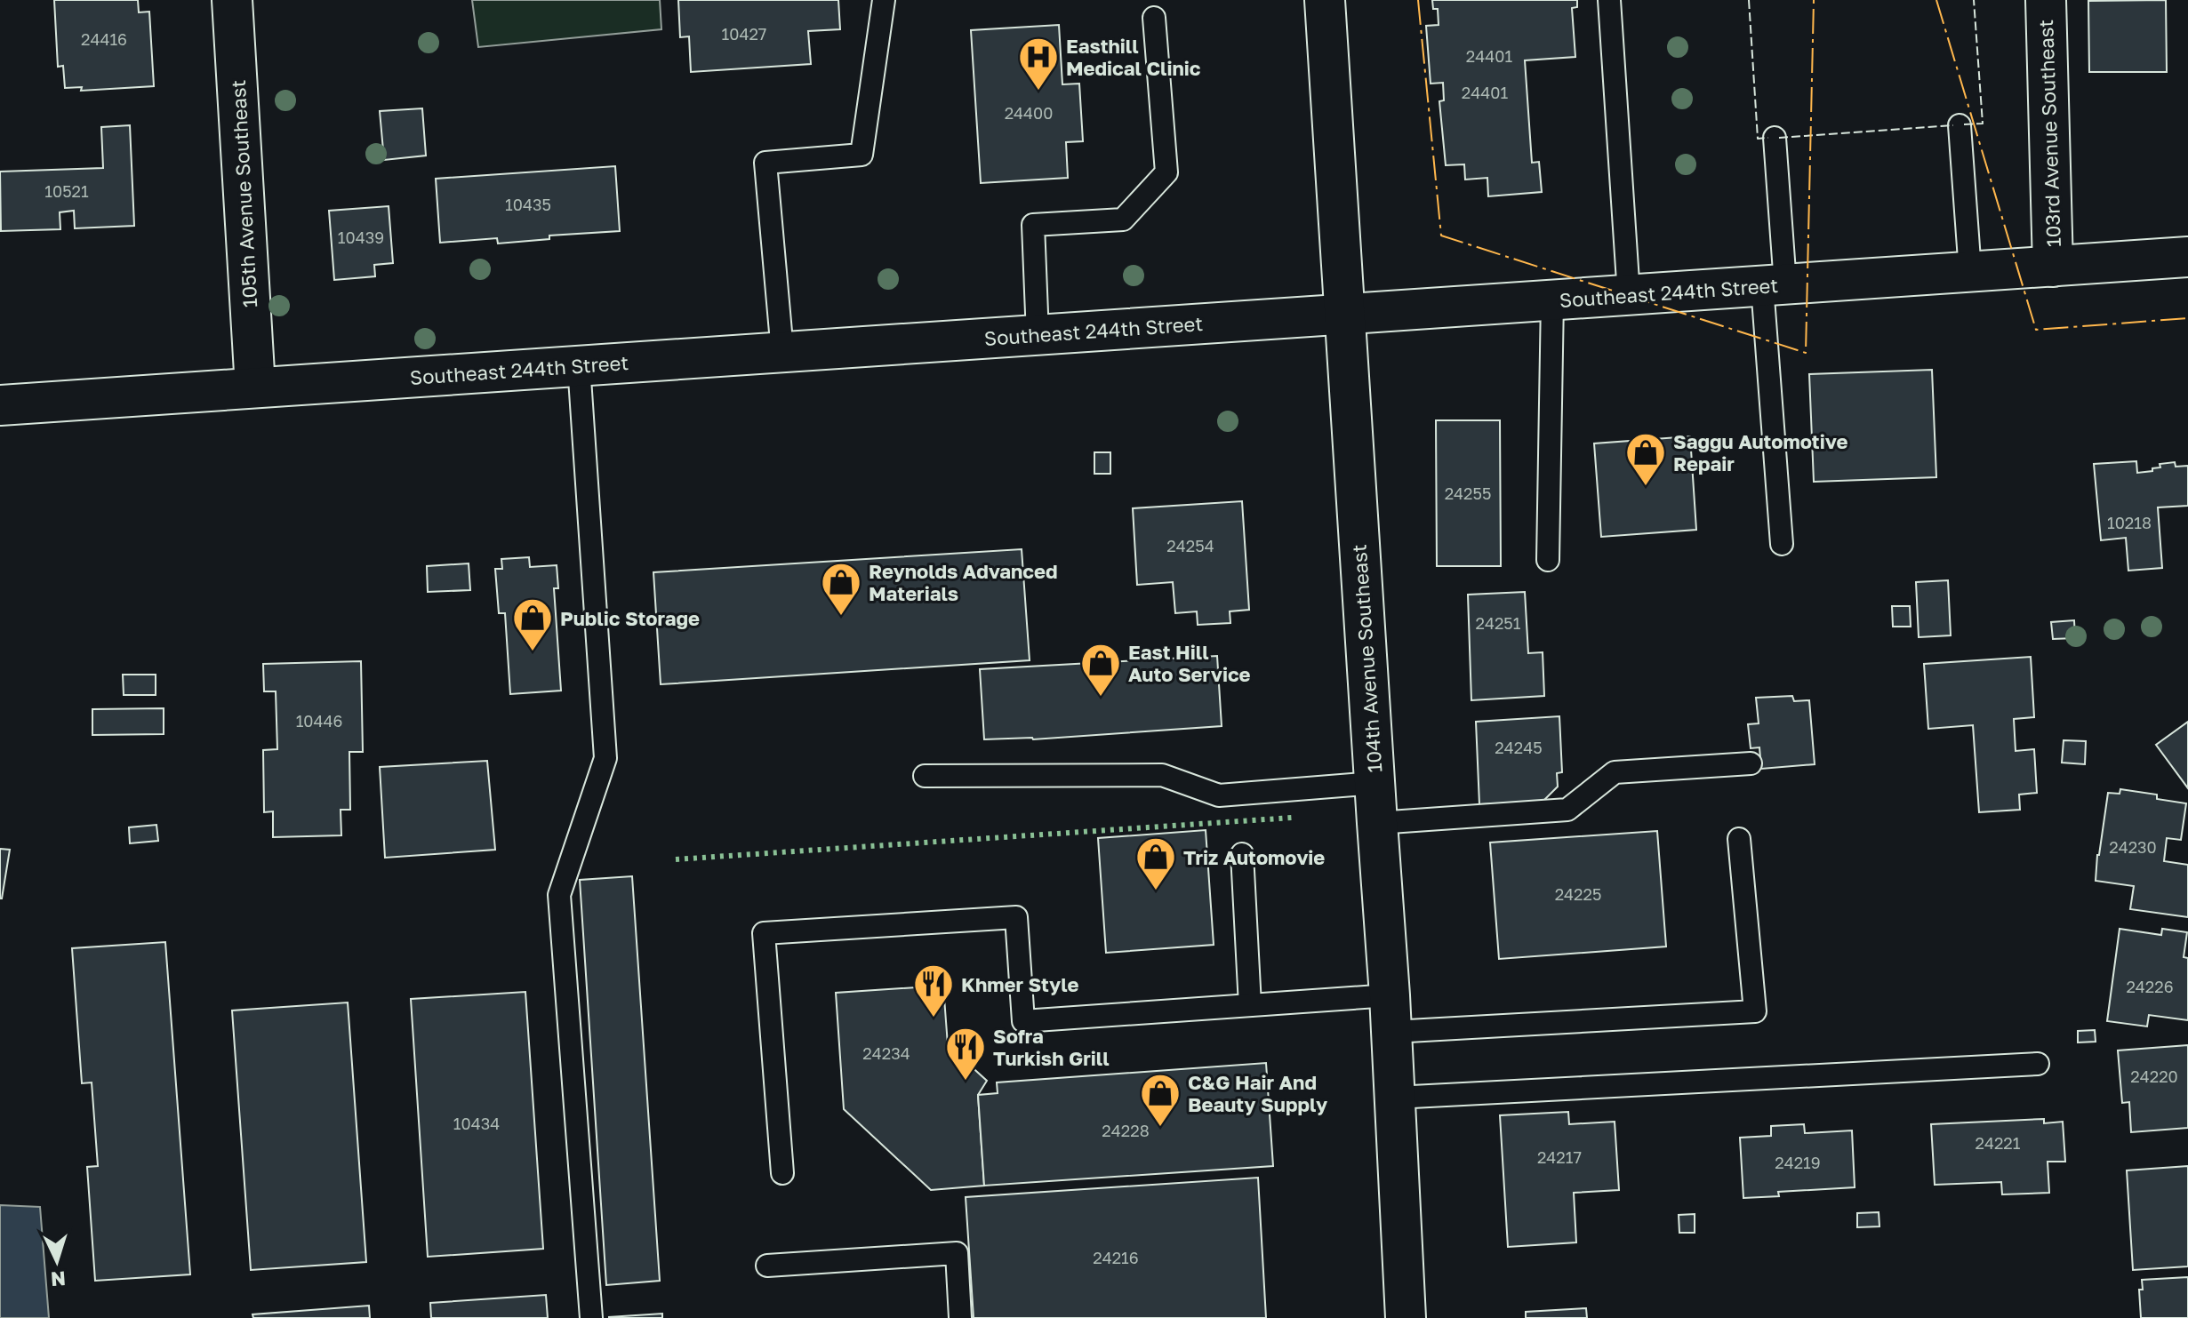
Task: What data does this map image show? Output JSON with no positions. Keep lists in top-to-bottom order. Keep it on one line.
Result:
{"streets":{"street":["103rd Avenue Southeast","105th Avenue Southeast","Southeast 244th Street","104th Avenue Southeast"]},"crossings":[["103rd Avenue Southeast","Southeast 244th Street"],["105th Avenue Southeast","Southeast 244th Street"],["Southeast 244th Street","104th Avenue Southeast"]],"places":{"hospital":["Easthill Medical Clinic"],"shop":["Saggu Automotive Repair","Reynolds Advanced Materials","Public Storage","East Hill Auto Service","Triz Automovie","C&G Hair And Beauty Supply"],"restaurant":["Khmer Style","Sofra Turkish Grill"]},"house_numbers":["10427","24416","24401","24401","24400","10521","10435","10439","24255","10218","24254","24251","10446","24245","24230","24225","24226","24234","24220","10434","24228","24221","24217","24219","24216"],"north":"bottom"}
